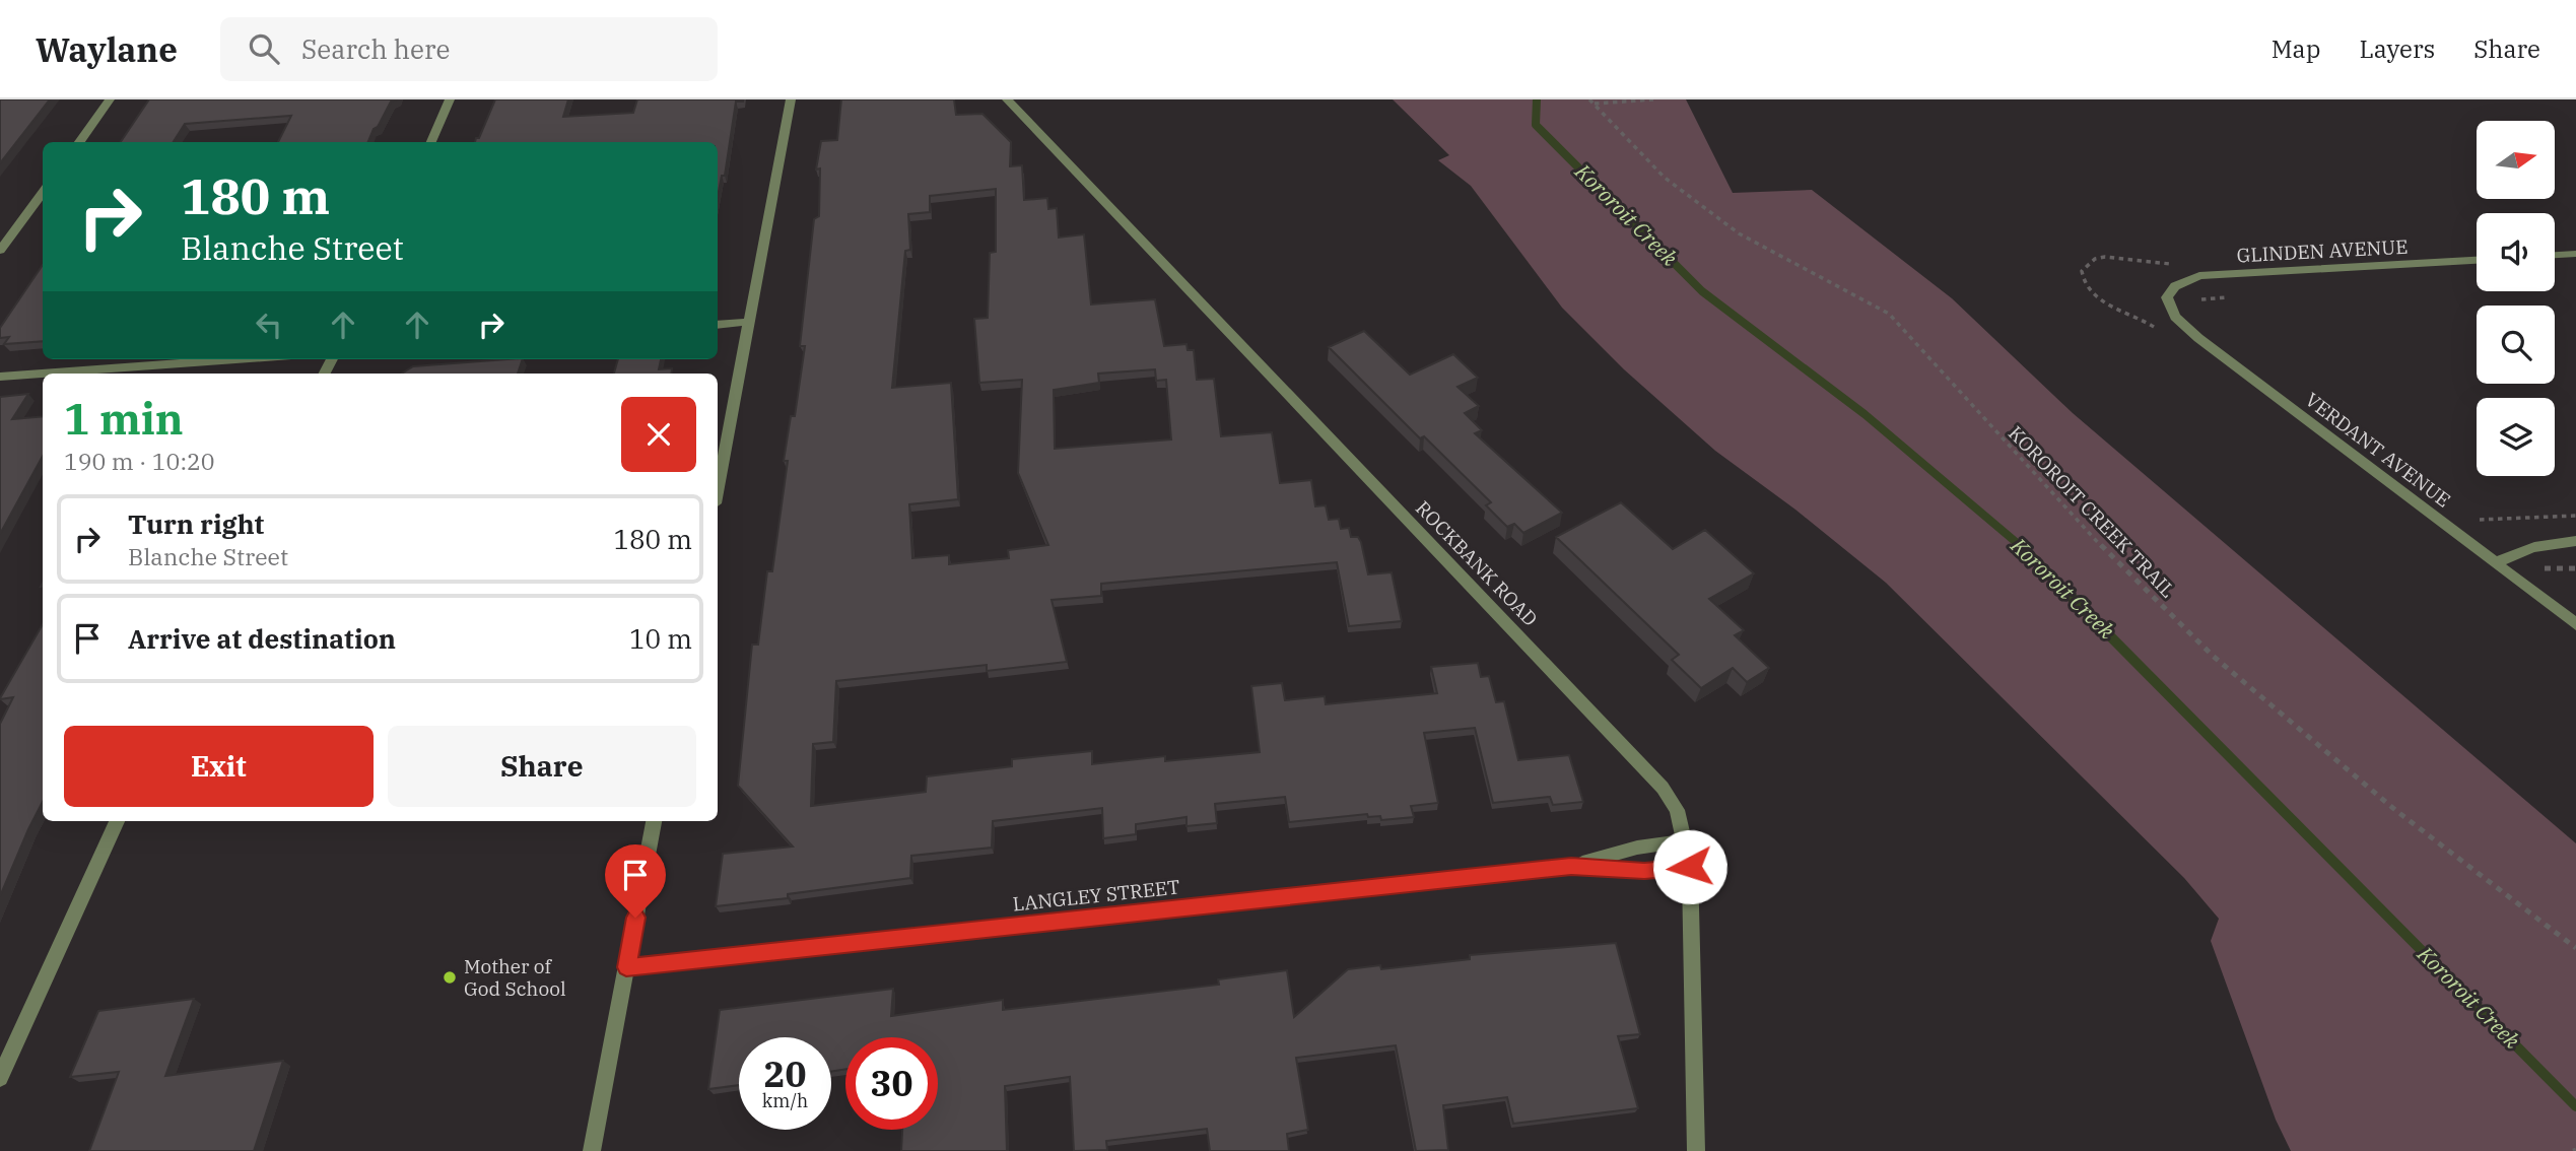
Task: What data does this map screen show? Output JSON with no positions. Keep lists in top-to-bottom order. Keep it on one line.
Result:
{"streets":{"street":["GLINDEN AVENUE","VERDANT AVENUE","ROCKBANK ROAD","LANGLEY STREET"],"path":["KOROROIT CREEK TRAIL"]},"crossings":[["GLINDEN AVENUE","VERDANT AVENUE"],["ROCKBANK ROAD","LANGLEY STREET"]],"water":["Kororoit Creek"],"places":["Mother of God School"],"north":"right","page":{"header":"Waylane","search":"Search here","nav":["Map","Layers","Share"],"turn":["180 m","Blanche Street"],"heading":["1 min","190 m · 10:20"],"list":[{"name":"Turn right","note":"Blanche Street","value":"180 m"},{"name":"Arrive at destination","value":"10 m"}],"buttons":["Exit","Share"],"speed":"20 km/h","limit":"30"}}
